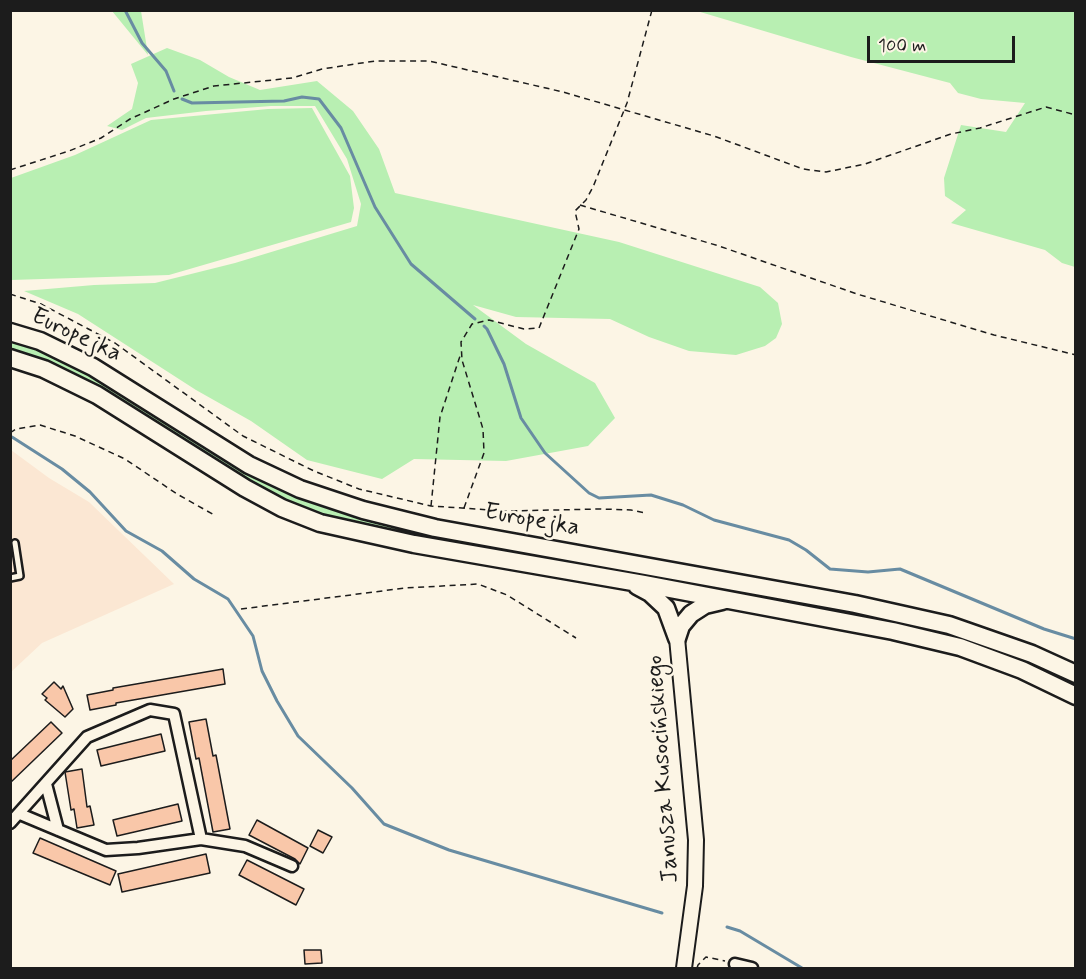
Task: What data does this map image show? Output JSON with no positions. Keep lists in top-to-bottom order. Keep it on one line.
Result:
{"streets":{"main road":["Europejka"],"street":["Janusza Kusocińskiego"]},"scale_bar":"100 m"}
